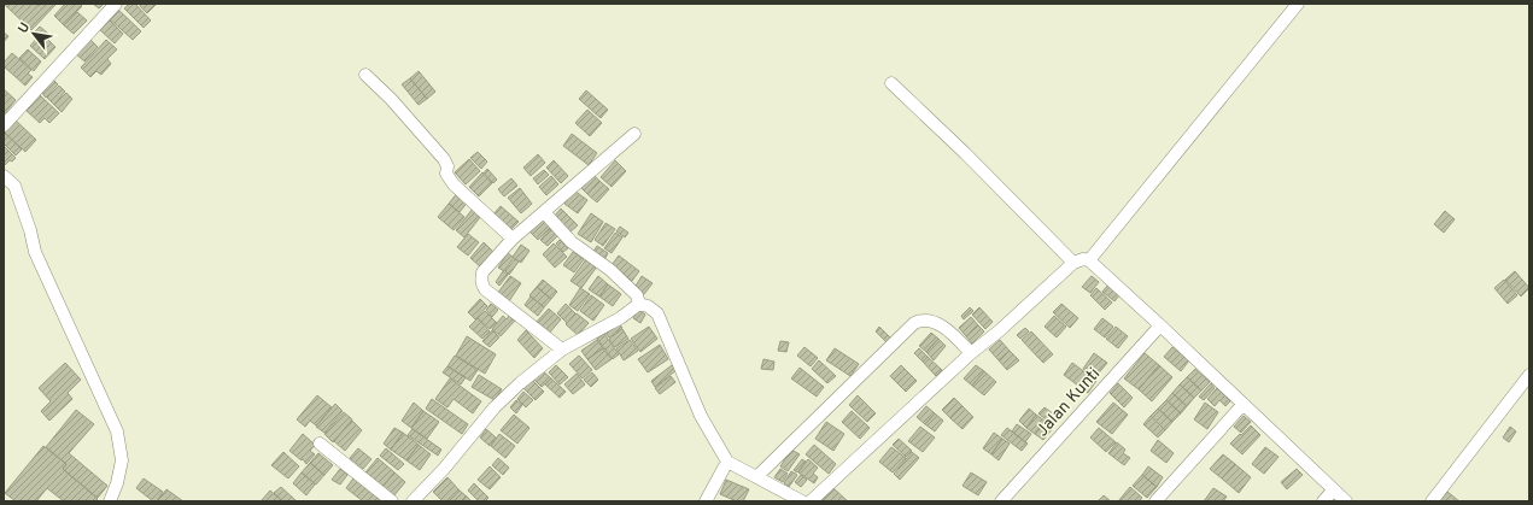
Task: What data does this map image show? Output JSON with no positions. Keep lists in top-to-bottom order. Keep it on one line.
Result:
{"streets":{"street":["Jalan Kunti"]},"north":"top left"}
